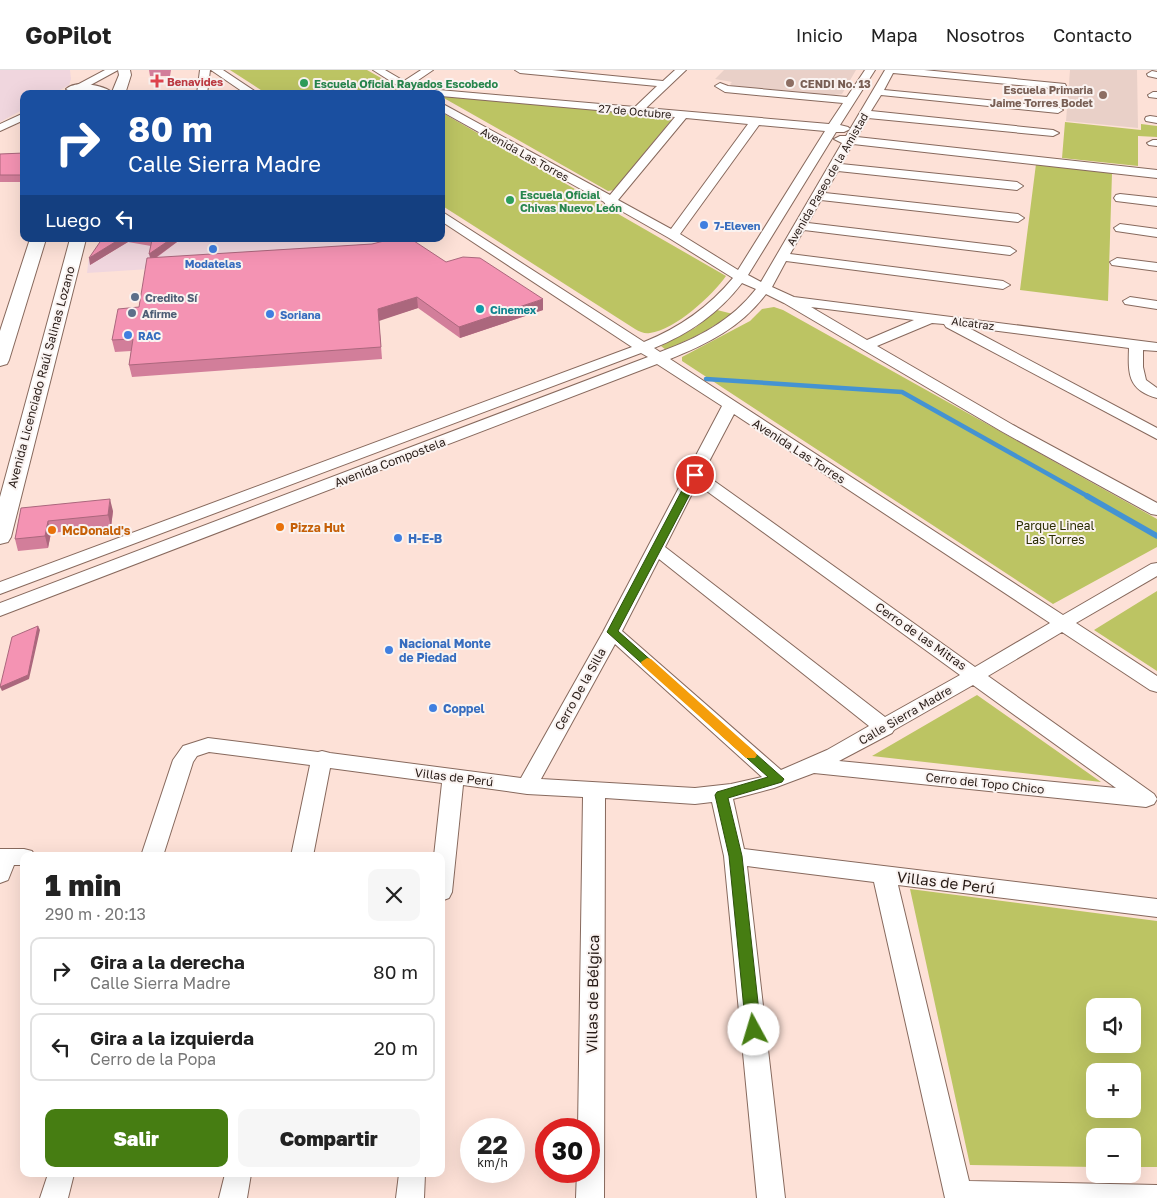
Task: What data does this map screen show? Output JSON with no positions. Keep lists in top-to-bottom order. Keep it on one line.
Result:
{"streets":{"main road":["Avenida Licenciado Raúl Salinas Lozano"],"street":["27 de Octubre","Avenida Las Torres","Avenida Paseo de la Amistad","Alcatraz","Avenida Compostela","Cerro de las Mitras","Cerro De la Silla","Calle Sierra Madre","Villas de Perú","Cerro del Topo Chico","Villas de Bélgica"]},"crossings":[["27 de Octubre","Avenida Paseo de la Amistad"],["Avenida Las Torres","Avenida Paseo de la Amistad"],["Avenida Las Torres","Alcatraz"],["Avenida Las Torres","Avenida Compostela"],["Avenida Las Torres","Cerro De la Silla"],["Avenida Las Torres","Calle Sierra Madre"],["Avenida Paseo de la Amistad","Avenida Compostela"],["Cerro de las Mitras","Cerro De la Silla"],["Cerro de las Mitras","Calle Sierra Madre"],["Cerro de las Mitras","Cerro del Topo Chico"],["Cerro De la Silla","Villas de Perú"],["Calle Sierra Madre","Villas de Perú"],["Calle Sierra Madre","Cerro del Topo Chico"],["Villas de Perú","Villas de Bélgica"]],"parks":["Parque Lineal Las Torres"],"places":{"health":["Benavides"],"other":["Escuela Oficial Rayados Escobedo","CENDI No. 13","Escuela Primaria Jaime Torres Bodet","Escuela Oficial Chivas Nuevo León","7-Eleven","Modatelas","Credito Sí","Cinemex","Afirme","Soriana","RAC","Pizza Hut","McDonald's","H-E-B","Nacional Monte de Piedad","Coppel"]},"page":{"header":"GoPilot","nav":["Inicio","Mapa","Nosotros","Contacto"],"turn":["80 m","Calle Sierra Madre"],"then":"Luego","heading":["1 min","290 m · 20:13"],"list":[{"name":"Gira a la derecha","note":"Calle Sierra Madre","value":"80 m"},{"name":"Gira a la izquierda","note":"Cerro de la Popa","value":"20 m"}],"map_buttons":["+","−"],"buttons":["Salir","Compartir"],"speed":"22 km/h","limit":"30"}}
